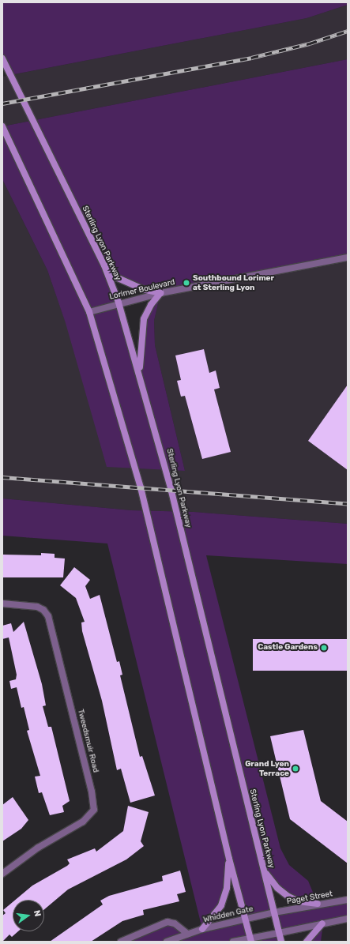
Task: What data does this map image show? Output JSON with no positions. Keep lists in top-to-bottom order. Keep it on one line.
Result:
{"streets":{"main road":["Sterling Lyon Parkway"],"street":["Lorimer Boulevard","Tweedsmuir Road","Paget Street","Whidden Gate"]},"crossings":[["Sterling Lyon Parkway","Lorimer Boulevard"],["Sterling Lyon Parkway","Paget Street"],["Sterling Lyon Parkway","Whidden Gate"],["Paget Street","Whidden Gate"]],"places":["Southbound Lorimer at Sterling Lyon","Castle Gardens","Grand Lyon Terrace"],"north":"right"}
